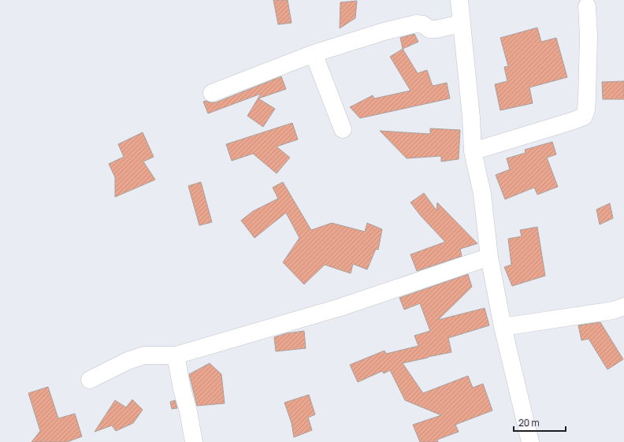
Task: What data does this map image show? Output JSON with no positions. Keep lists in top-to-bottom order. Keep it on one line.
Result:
{"scale_bar":"20 m"}
